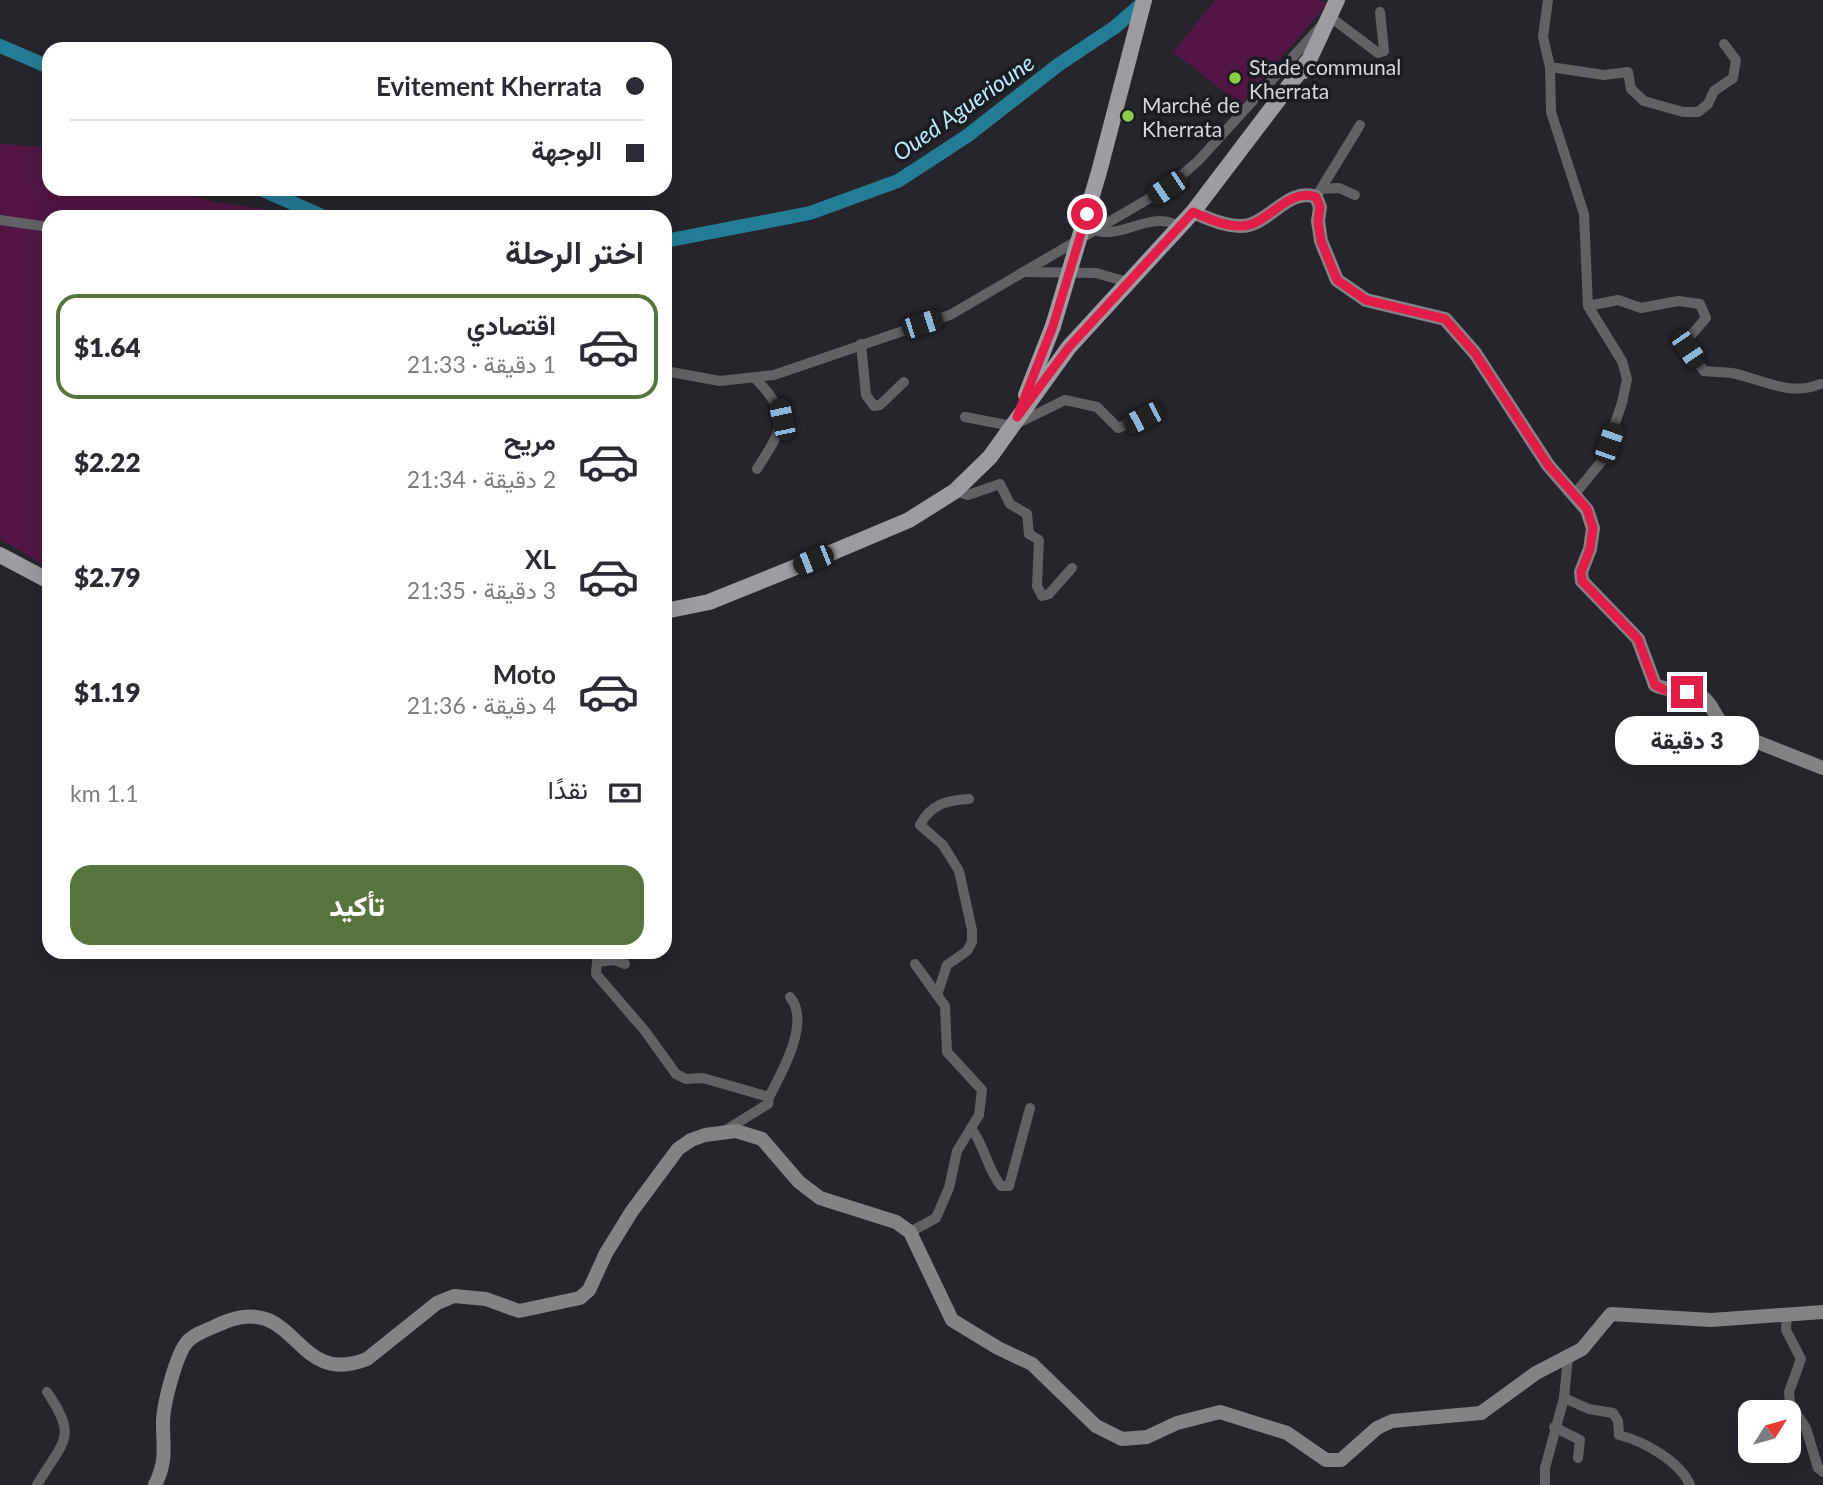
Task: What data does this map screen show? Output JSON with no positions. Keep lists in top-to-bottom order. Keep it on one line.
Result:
{"water":["Oued Aguerioune"],"places":["Stade communal Kherrata","Marché de Kherrata"],"north":"top right","page":{"banner":["Evitement Kherrata","الوجهة"],"heading":"اختر الرحلة","list":[{"name":"اقتصادي","note":"1 دقيقة · 21:33","value":"$1.64"},{"name":"مريح","note":"2 دقيقة · 21:34","value":"$2.22"},{"name":"XL","note":"3 دقيقة · 21:35","value":"$2.79"},{"name":"Moto","note":"4 دقيقة · 21:36","value":"$1.19"}],"bubble":"3 دقيقة","pay":["نقدًا","1.1 km"],"buttons":"تأكيد"}}
